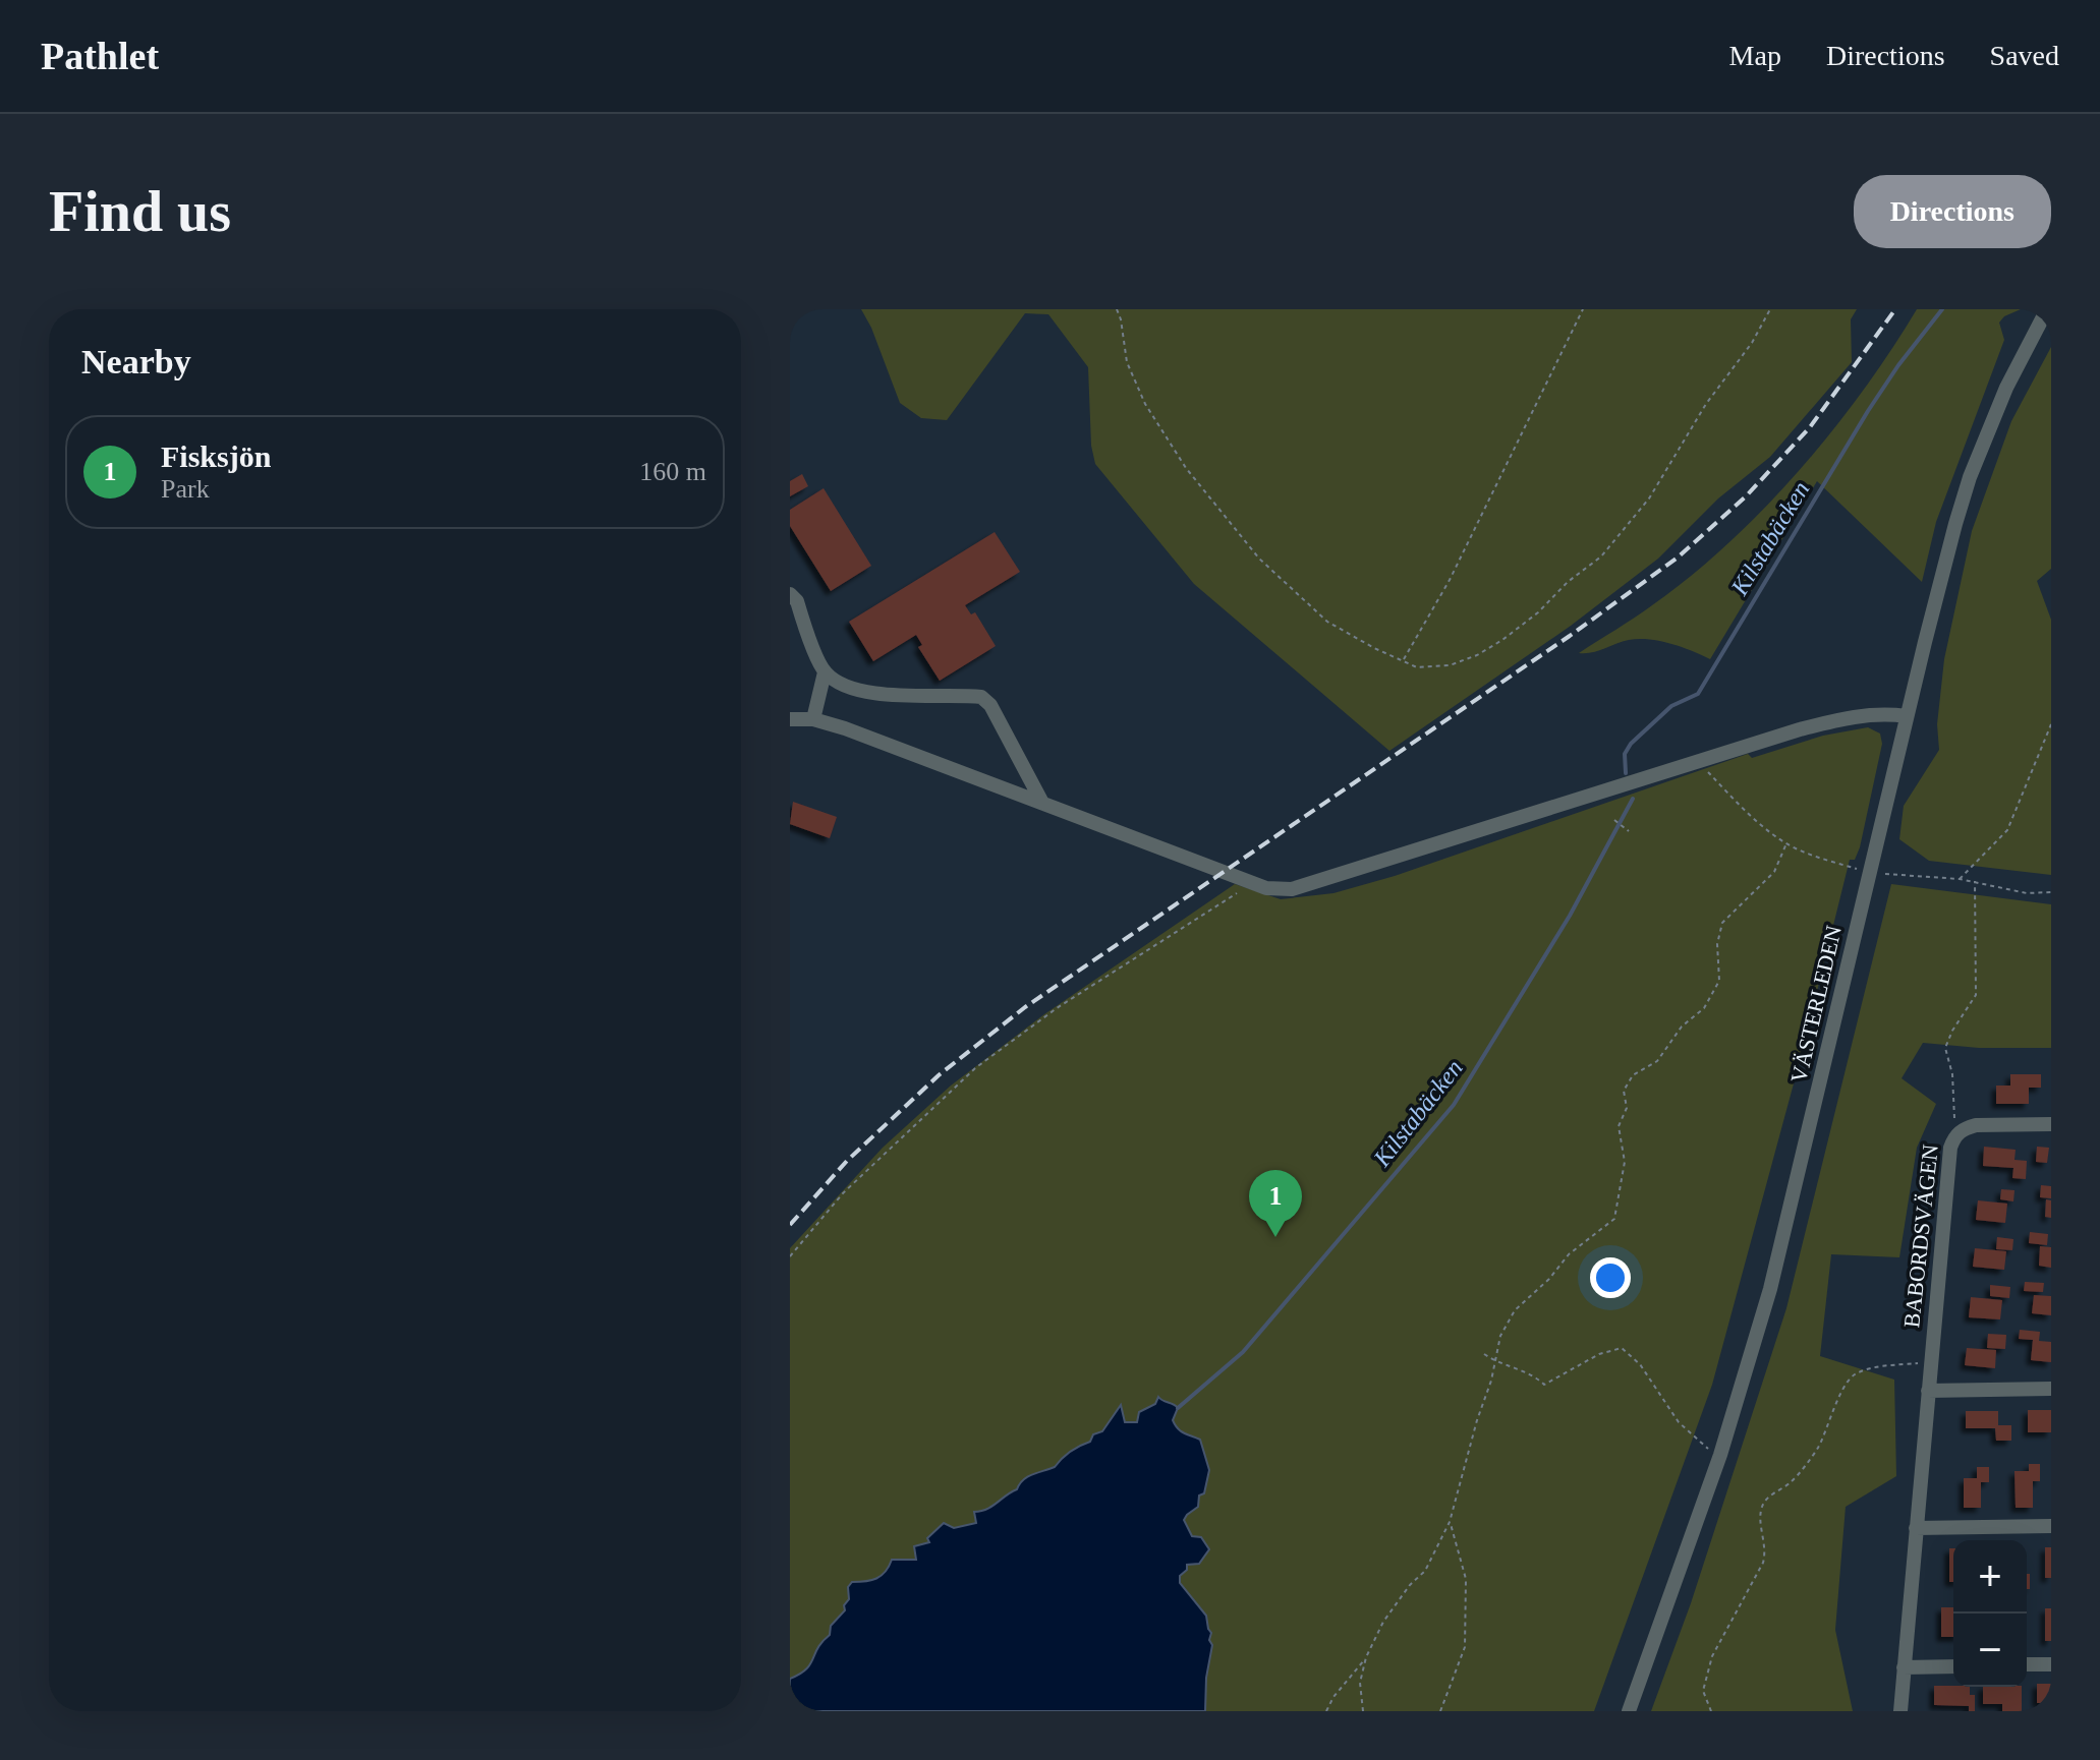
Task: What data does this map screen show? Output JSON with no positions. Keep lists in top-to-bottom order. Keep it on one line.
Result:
{"streets":{"street":["VÄSTERLEDEN","BABORDSVÄGEN"]},"water":["Kilstabäcken"],"page":{"header":"Pathlet","nav":["Map","Directions","Saved"],"buttons":"Directions","title":"Find us","heading":"Nearby","list":[{"mark":"1","name":"Fisksjön","note":"Park","value":"160 m"}],"pins":"1","map_buttons":["+","−"]}}
